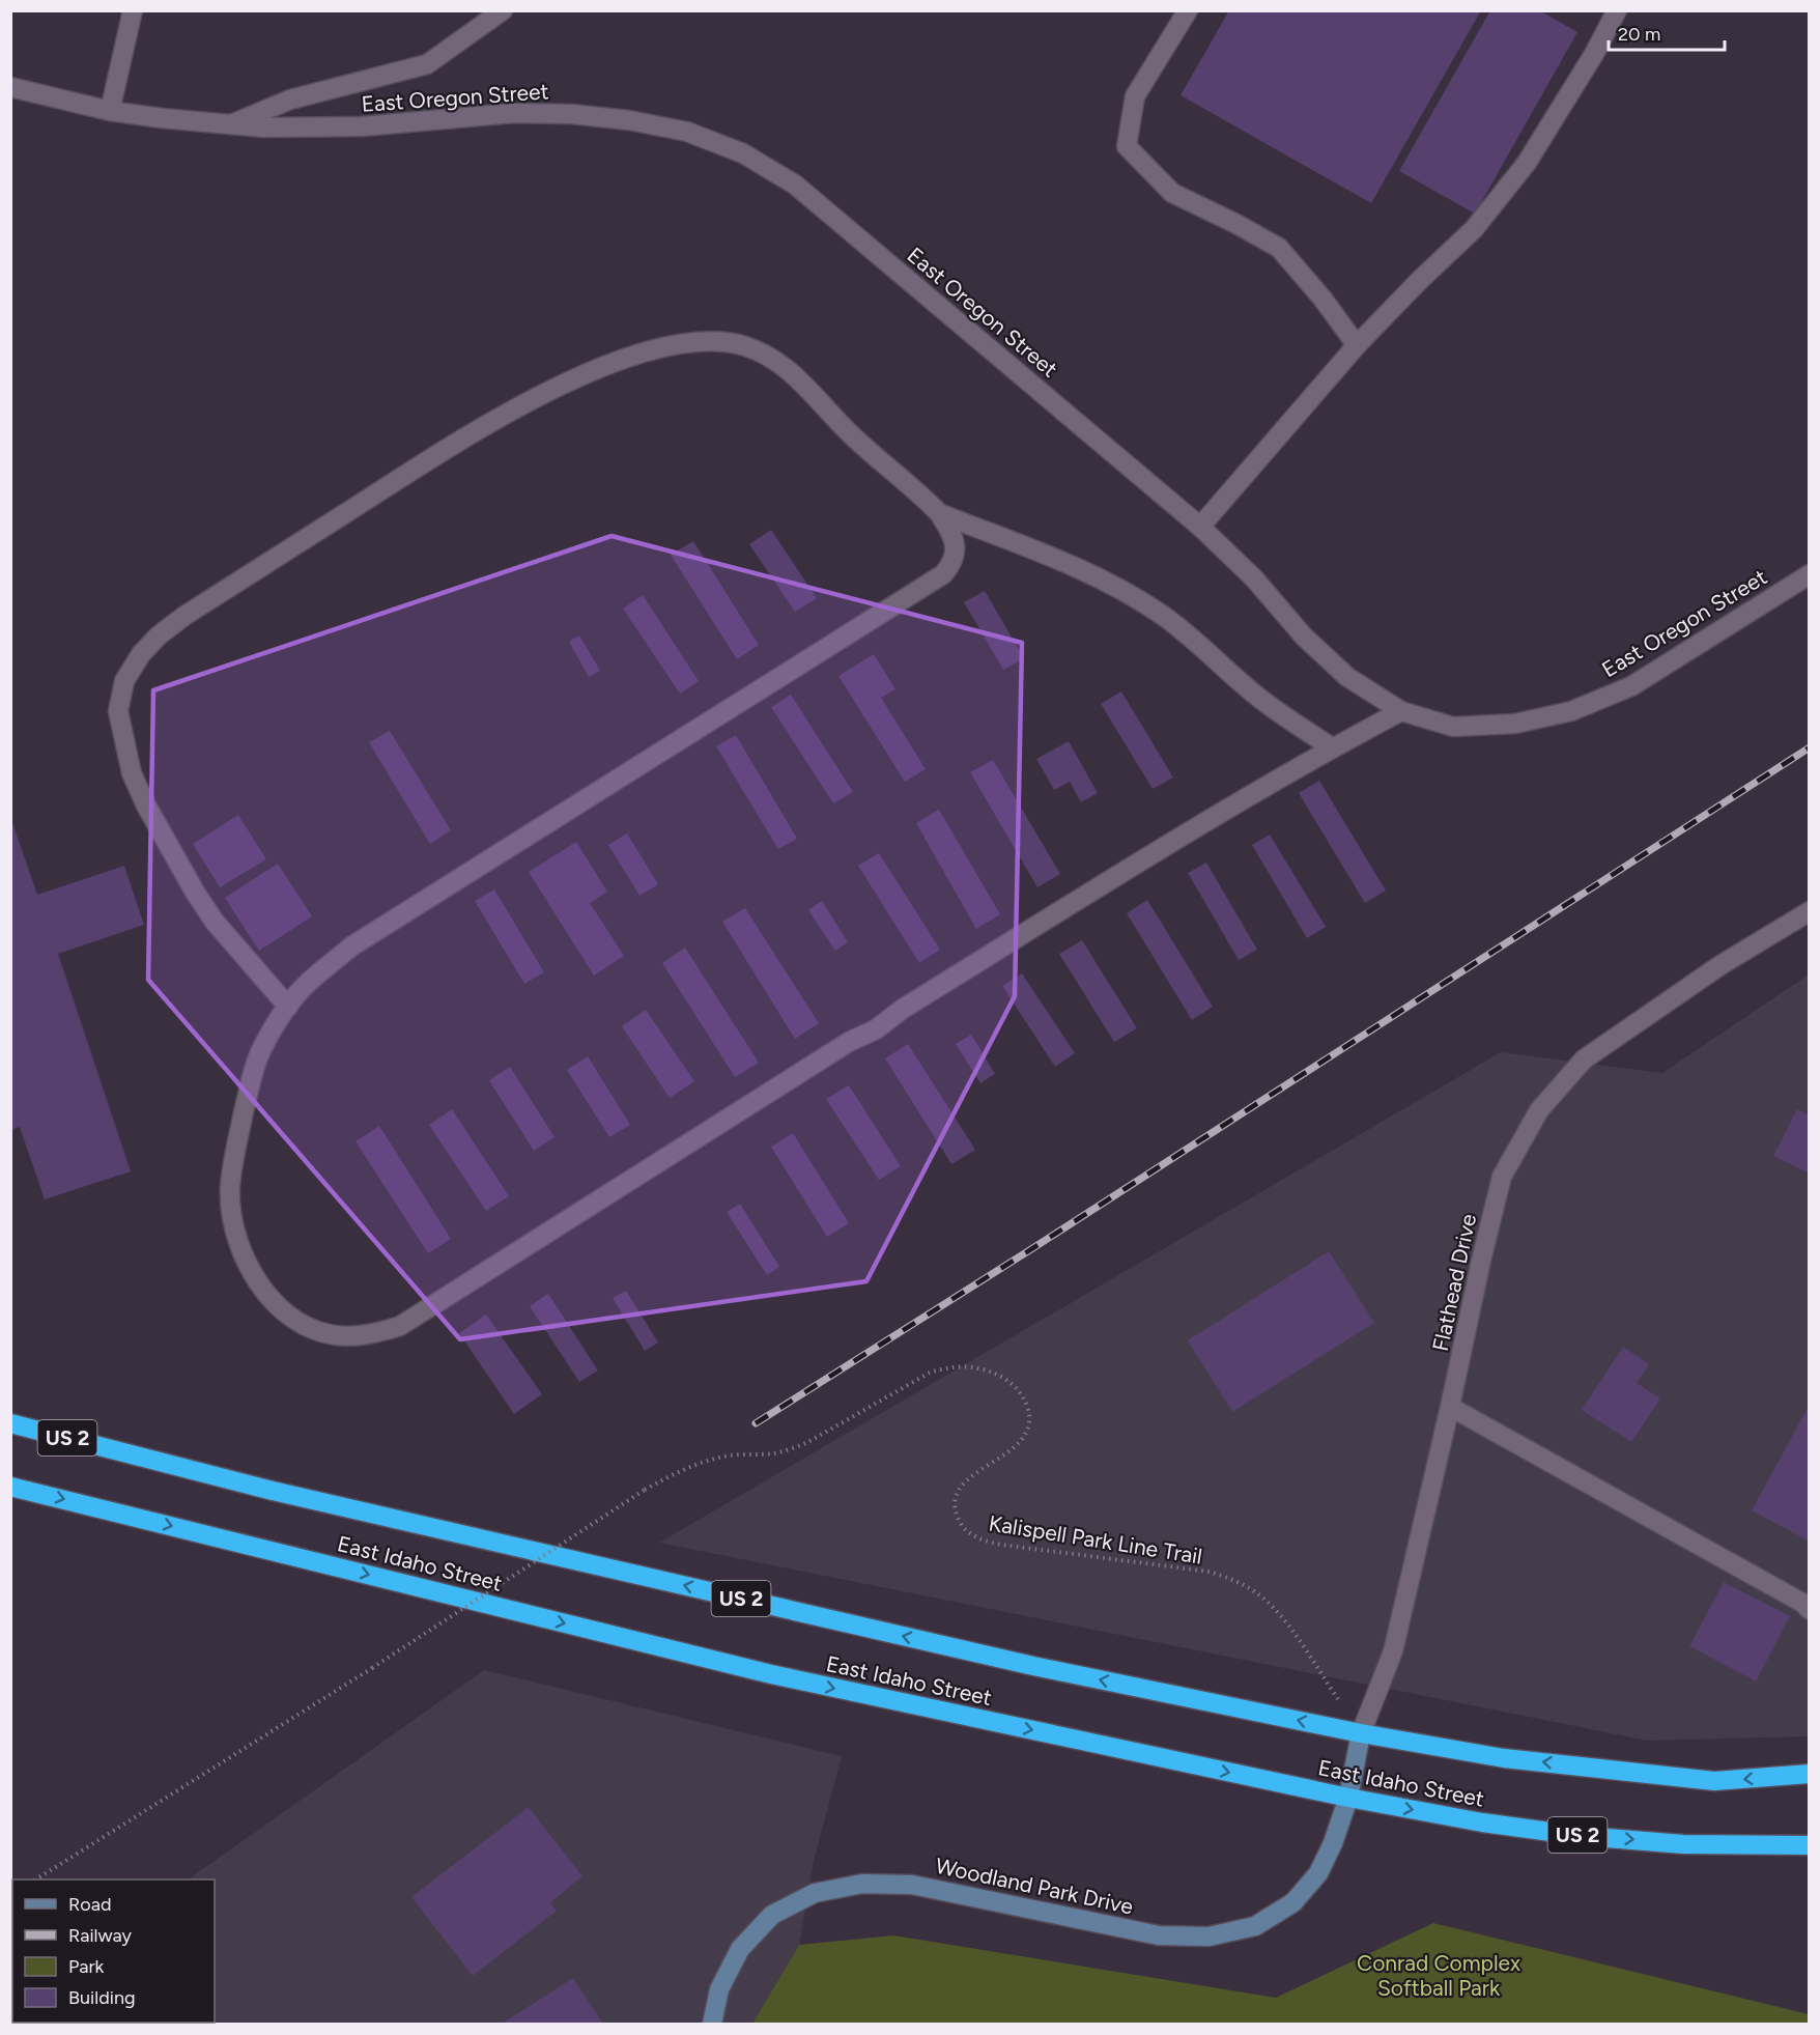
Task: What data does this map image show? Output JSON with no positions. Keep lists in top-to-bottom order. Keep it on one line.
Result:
{"streets":{"highway":["US 2","East Idaho Street"],"street":["East Oregon Street","Flathead Drive","Woodland Park Drive"],"path":["Kalispell Park Line Trail"]},"crossings":[["Flathead Drive","Kalispell Park Line Trail"],["Flathead Drive","East Idaho Street"],["Flathead Drive","Woodland Park Drive"],["Kalispell Park Line Trail","East Idaho Street"],["East Idaho Street","Woodland Park Drive"]],"parks":["Conrad Complex Softball Park"],"legend":["Road","Railway","Park","Building"],"scale_bar":"20 m"}
